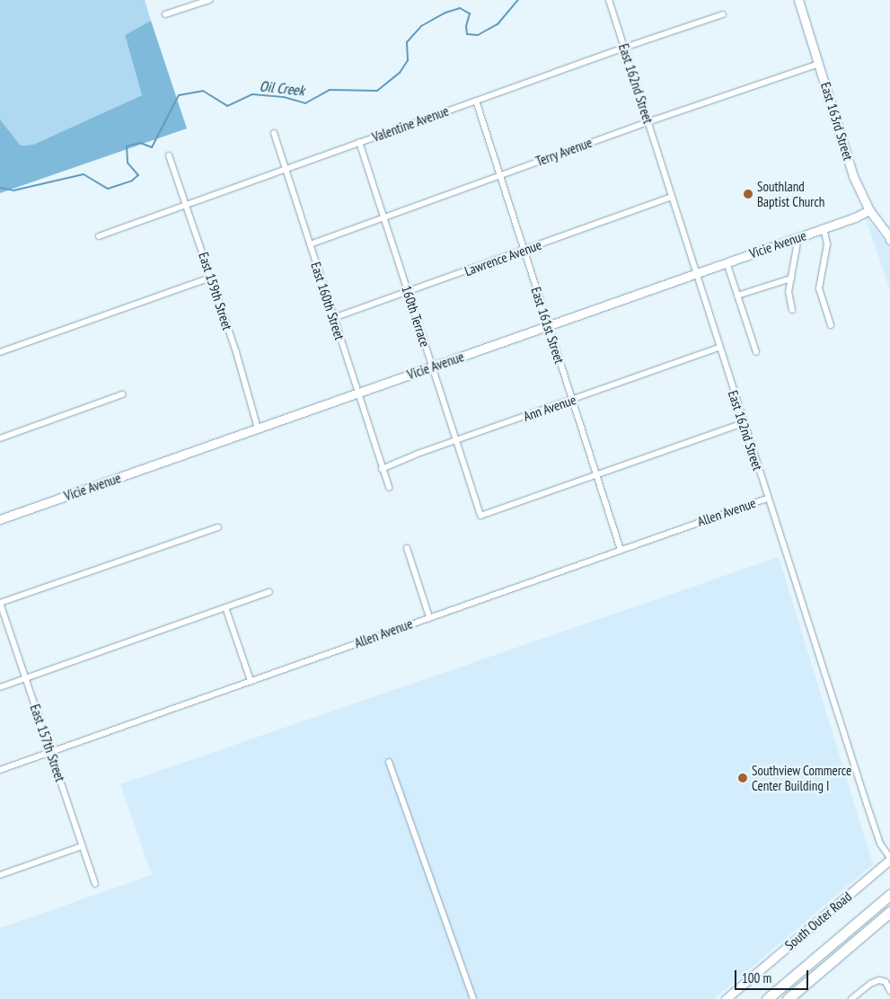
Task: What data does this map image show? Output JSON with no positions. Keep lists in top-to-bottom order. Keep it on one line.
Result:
{"streets":{"street":["East 162nd Street","East 163rd Street","Valentine Avenue","Terry Avenue","Vicie Avenue","Lawrence Avenue","East 159th Street","East 160th Street","160th Terrace","East 161st Street","Ann Avenue","Allen Avenue","East 157th Street","South Outer Road"]},"crossings":[["East 162nd Street","Valentine Avenue"],["East 162nd Street","Terry Avenue"],["East 162nd Street","Vicie Avenue"],["East 162nd Street","Lawrence Avenue"],["East 162nd Street","Ann Avenue"],["East 162nd Street","Allen Avenue"],["East 162nd Street","South Outer Road"],["East 163rd Street","Terry Avenue"],["East 163rd Street","Vicie Avenue"],["Valentine Avenue","East 159th Street"],["Valentine Avenue","East 160th Street"],["Valentine Avenue","160th Terrace"],["Valentine Avenue","East 161st Street"],["Terry Avenue","East 160th Street"],["Terry Avenue","160th Terrace"],["Terry Avenue","East 161st Street"],["Vicie Avenue","East 159th Street"],["Vicie Avenue","East 160th Street"],["Vicie Avenue","160th Terrace"],["Vicie Avenue","East 161st Street"],["Lawrence Avenue","East 160th Street"],["Lawrence Avenue","160th Terrace"],["Lawrence Avenue","East 161st Street"],["East 160th Street","Ann Avenue"],["160th Terrace","East 161st Street"],["160th Terrace","Ann Avenue"],["East 161st Street","Ann Avenue"],["East 161st Street","Allen Avenue"],["Allen Avenue","East 157th Street"]],"water":["Oil Creek"],"places":["Southland Baptist Church","Southview Commerce Center Building I"],"scale_bar":"100 m"}
